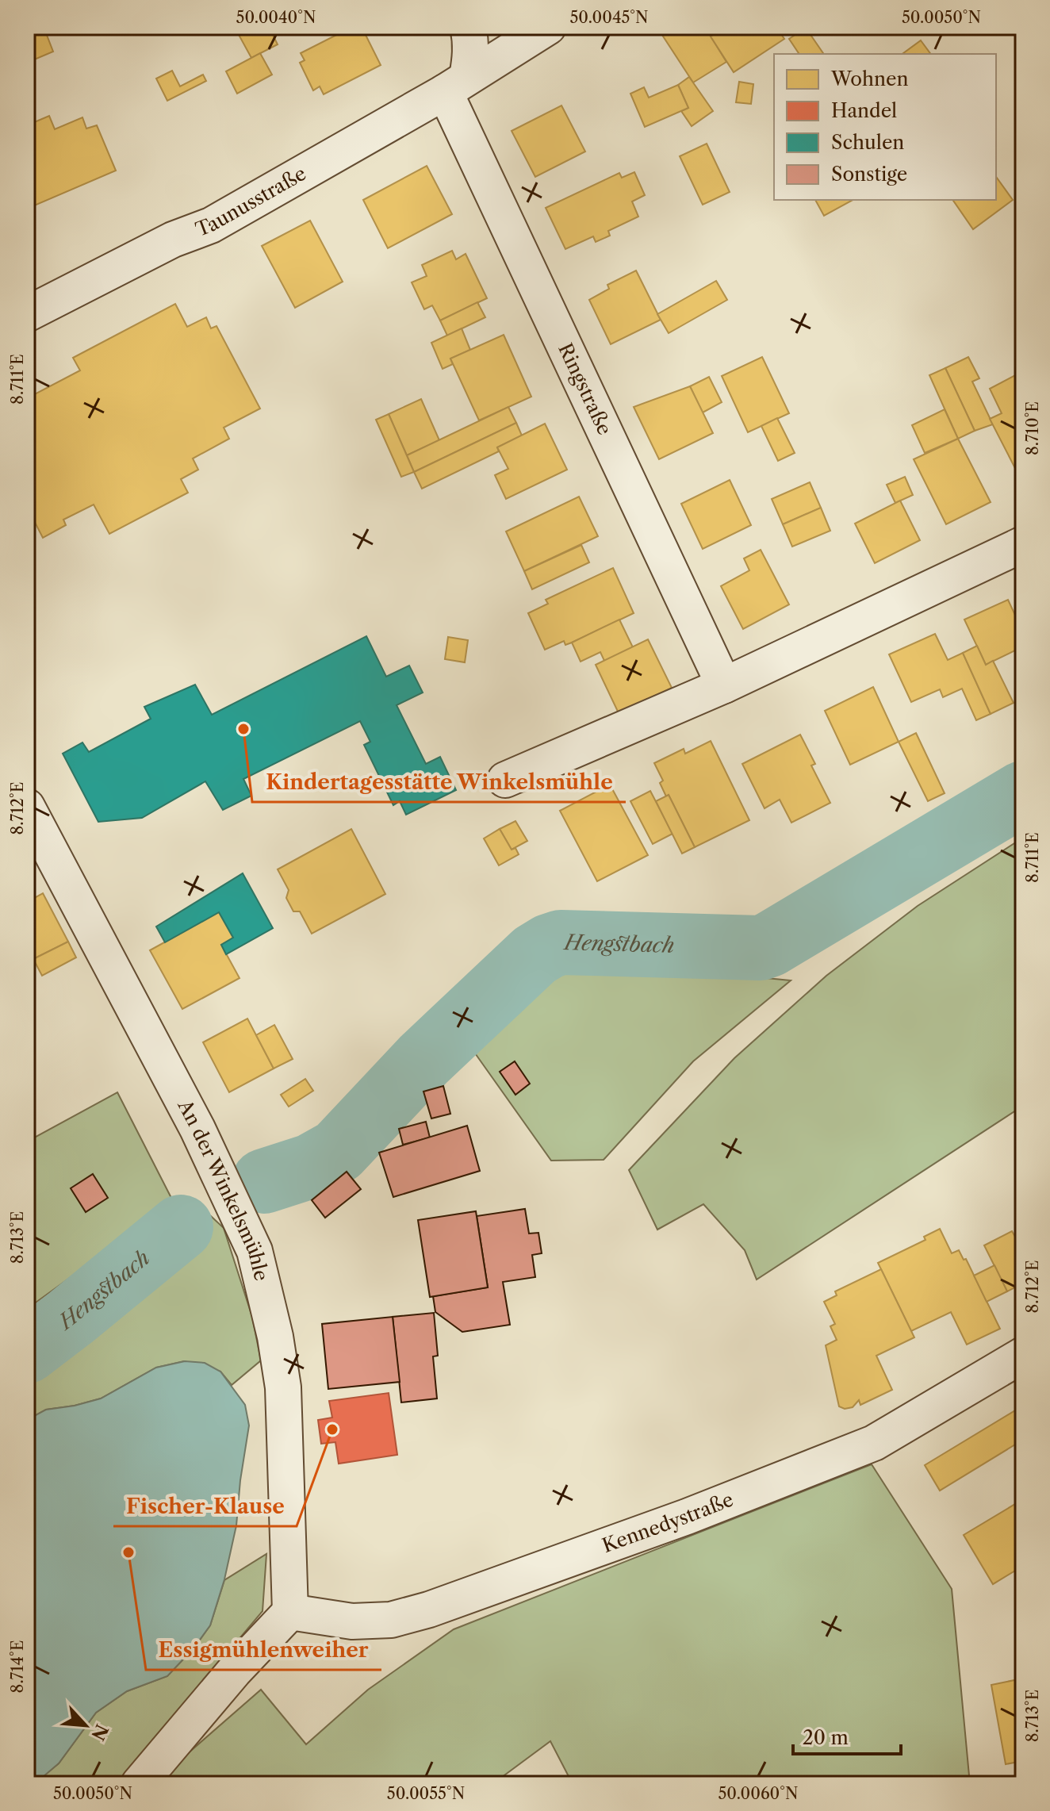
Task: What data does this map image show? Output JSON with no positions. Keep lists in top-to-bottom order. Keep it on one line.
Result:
{"streets":{"street":["Taunusstraße","Ringstraße","An der Winkelsmühle","Kennedystraße"]},"crossings":[["Taunusstraße","Ringstraße"],["An der Winkelsmühle","Kennedystraße"]],"water":["Hengstbach"],"places":["Kindertagesstätte Winkelsmühle","Fischer-Klause","Essigmühlenweiher"],"legend":["Wohnen","Handel","Schulen","Sonstige"],"scale_bar":"20 m","north":"bottom right","coordinates":["50.0040°N","50.0045°N","50.0050°N","8.711°E","8.710°E","8.712°E","8.713°E","8.714°E","50.0055°N","50.0060°N"]}
